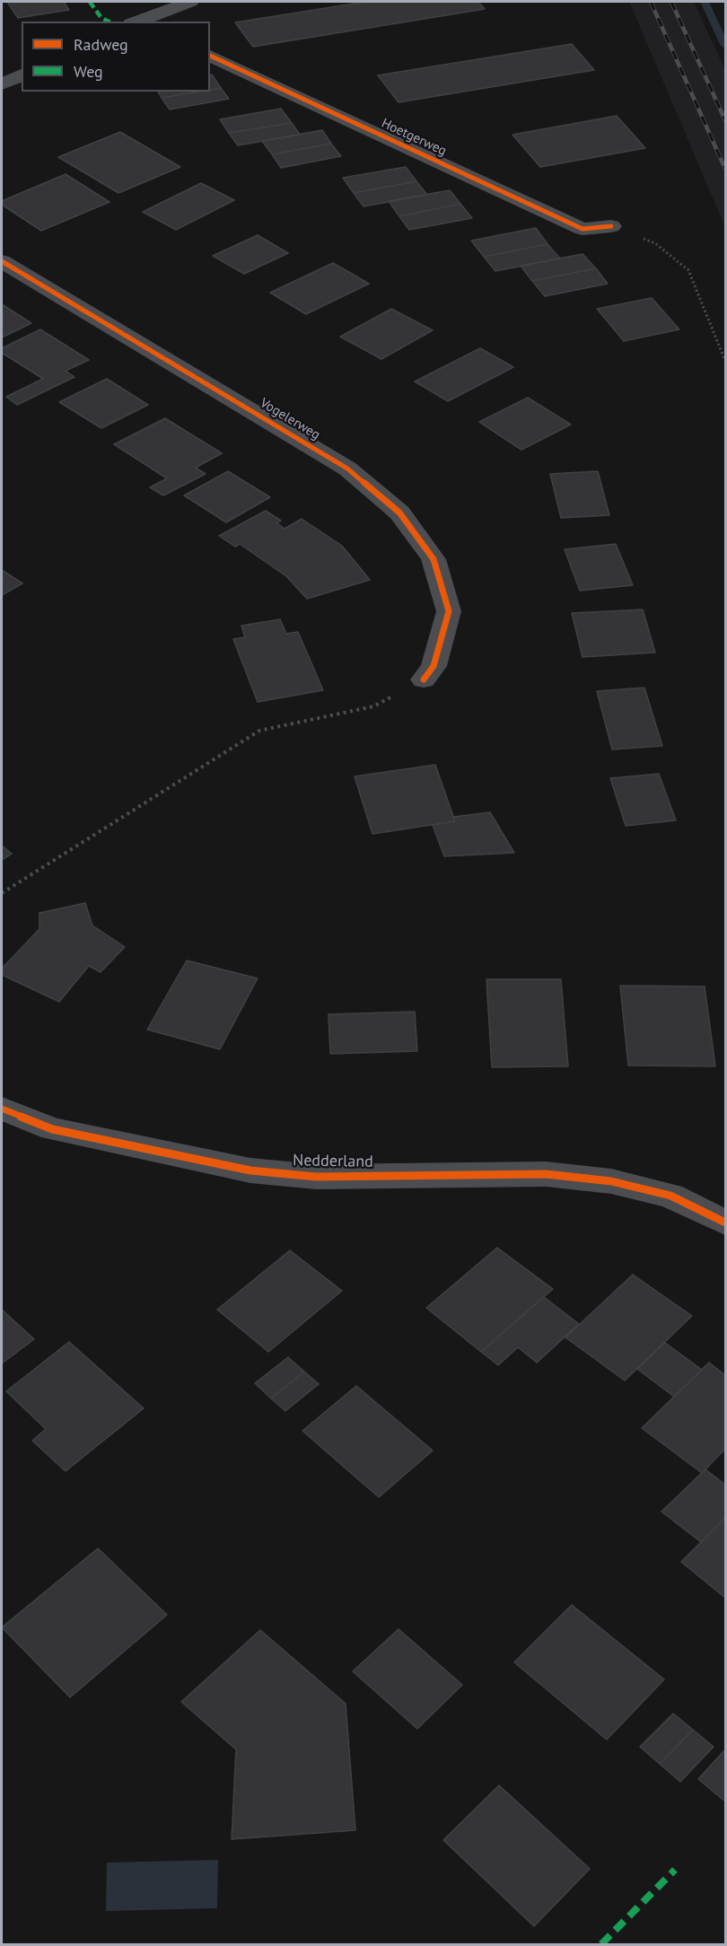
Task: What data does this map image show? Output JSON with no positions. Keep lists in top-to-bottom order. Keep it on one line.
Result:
{"streets":{"street":["Hoetgerweg","Vogelerweg","Nedderland"]},"legend":["Radweg","Weg"]}
